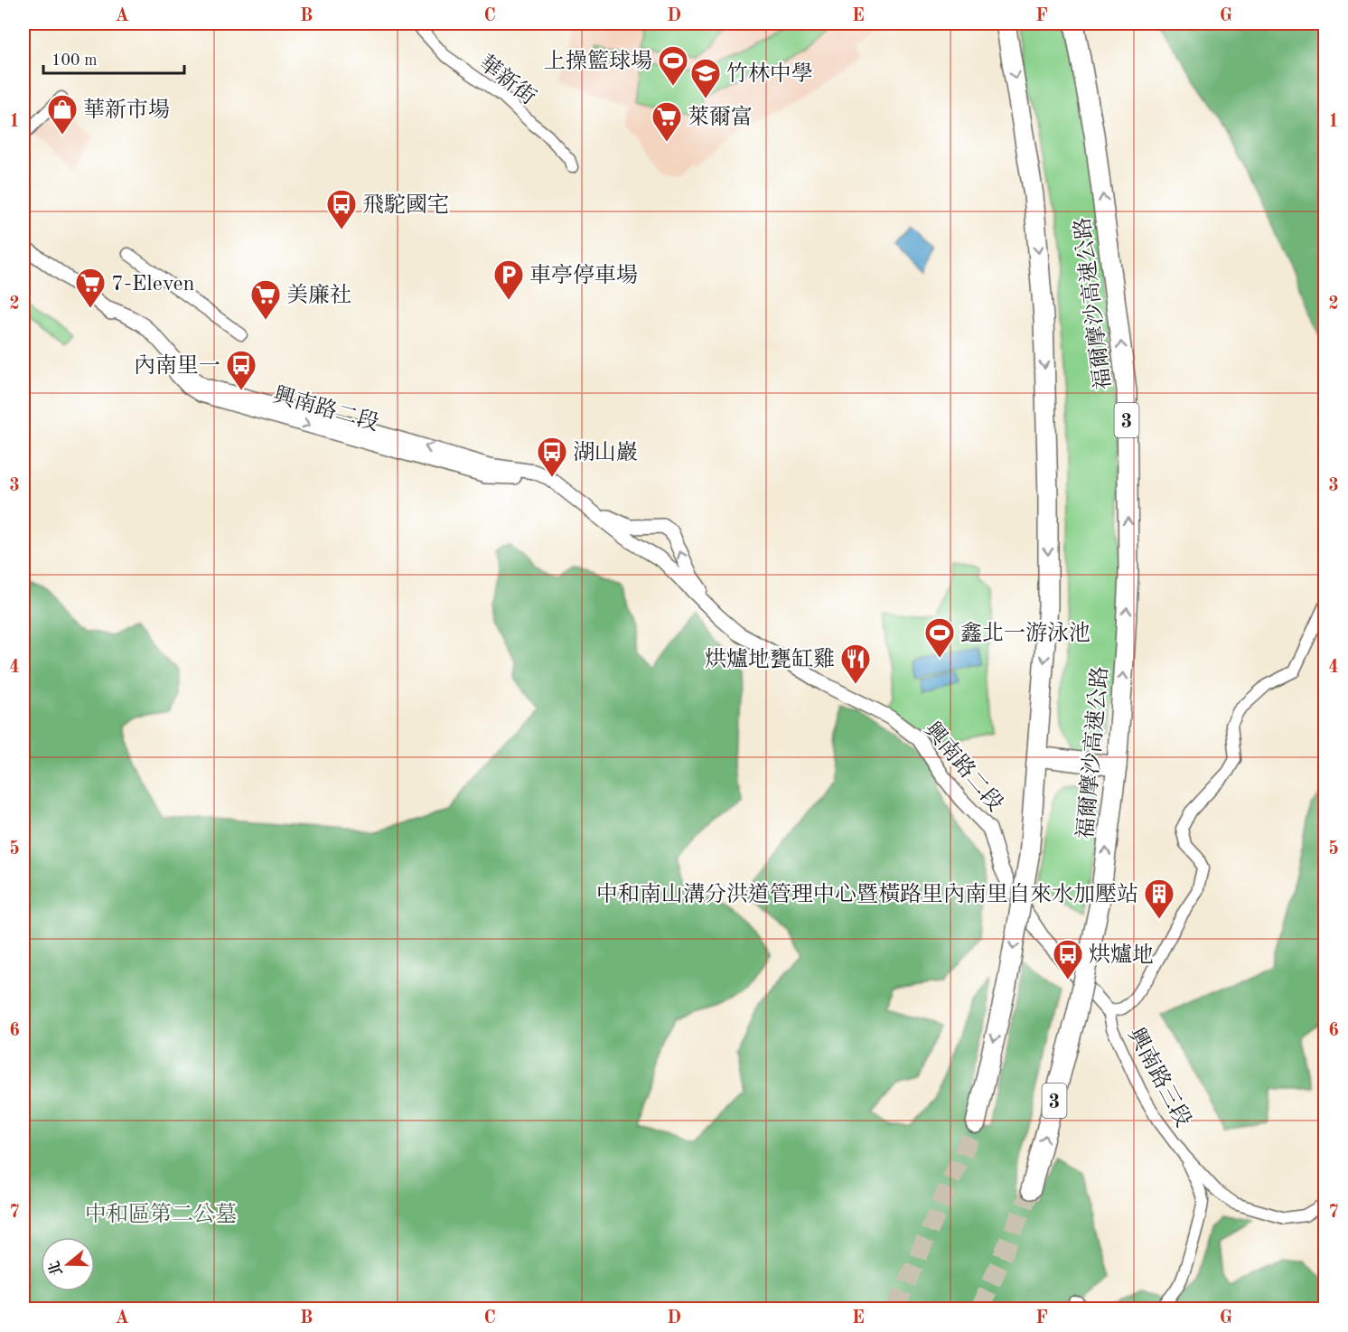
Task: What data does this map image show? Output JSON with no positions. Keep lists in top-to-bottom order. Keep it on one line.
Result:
{"streets":{"highway":["福爾摩沙高速公路","3"],"street":["華新街","興南路二段","興南路三段"]},"crossings":[["興南路二段","興南路三段"]],"parks":["中和區第二公墓"],"places":{"sports":["上操籃球場","鑫北一游泳池"],"school or university":["竹林中學"],"shop":["華新市場"],"supermarket":["萊爾富","7-Eleven","美廉社"],"bus stop":["飛駝國宅","內南里一","湖山巖","烘爐地"],"parking":["車亭停車場"],"restaurant":["烘爐地甕缸雞"],"building":["中和南山溝分洪道管理中心暨橫路里內南里自來水加壓站"]},"scale_bar":"100 m","north":"left","grid":{"columns":["A","B","C","D","E","F","G"],"rows":["1","2","3","4","5","6","7"]}}
